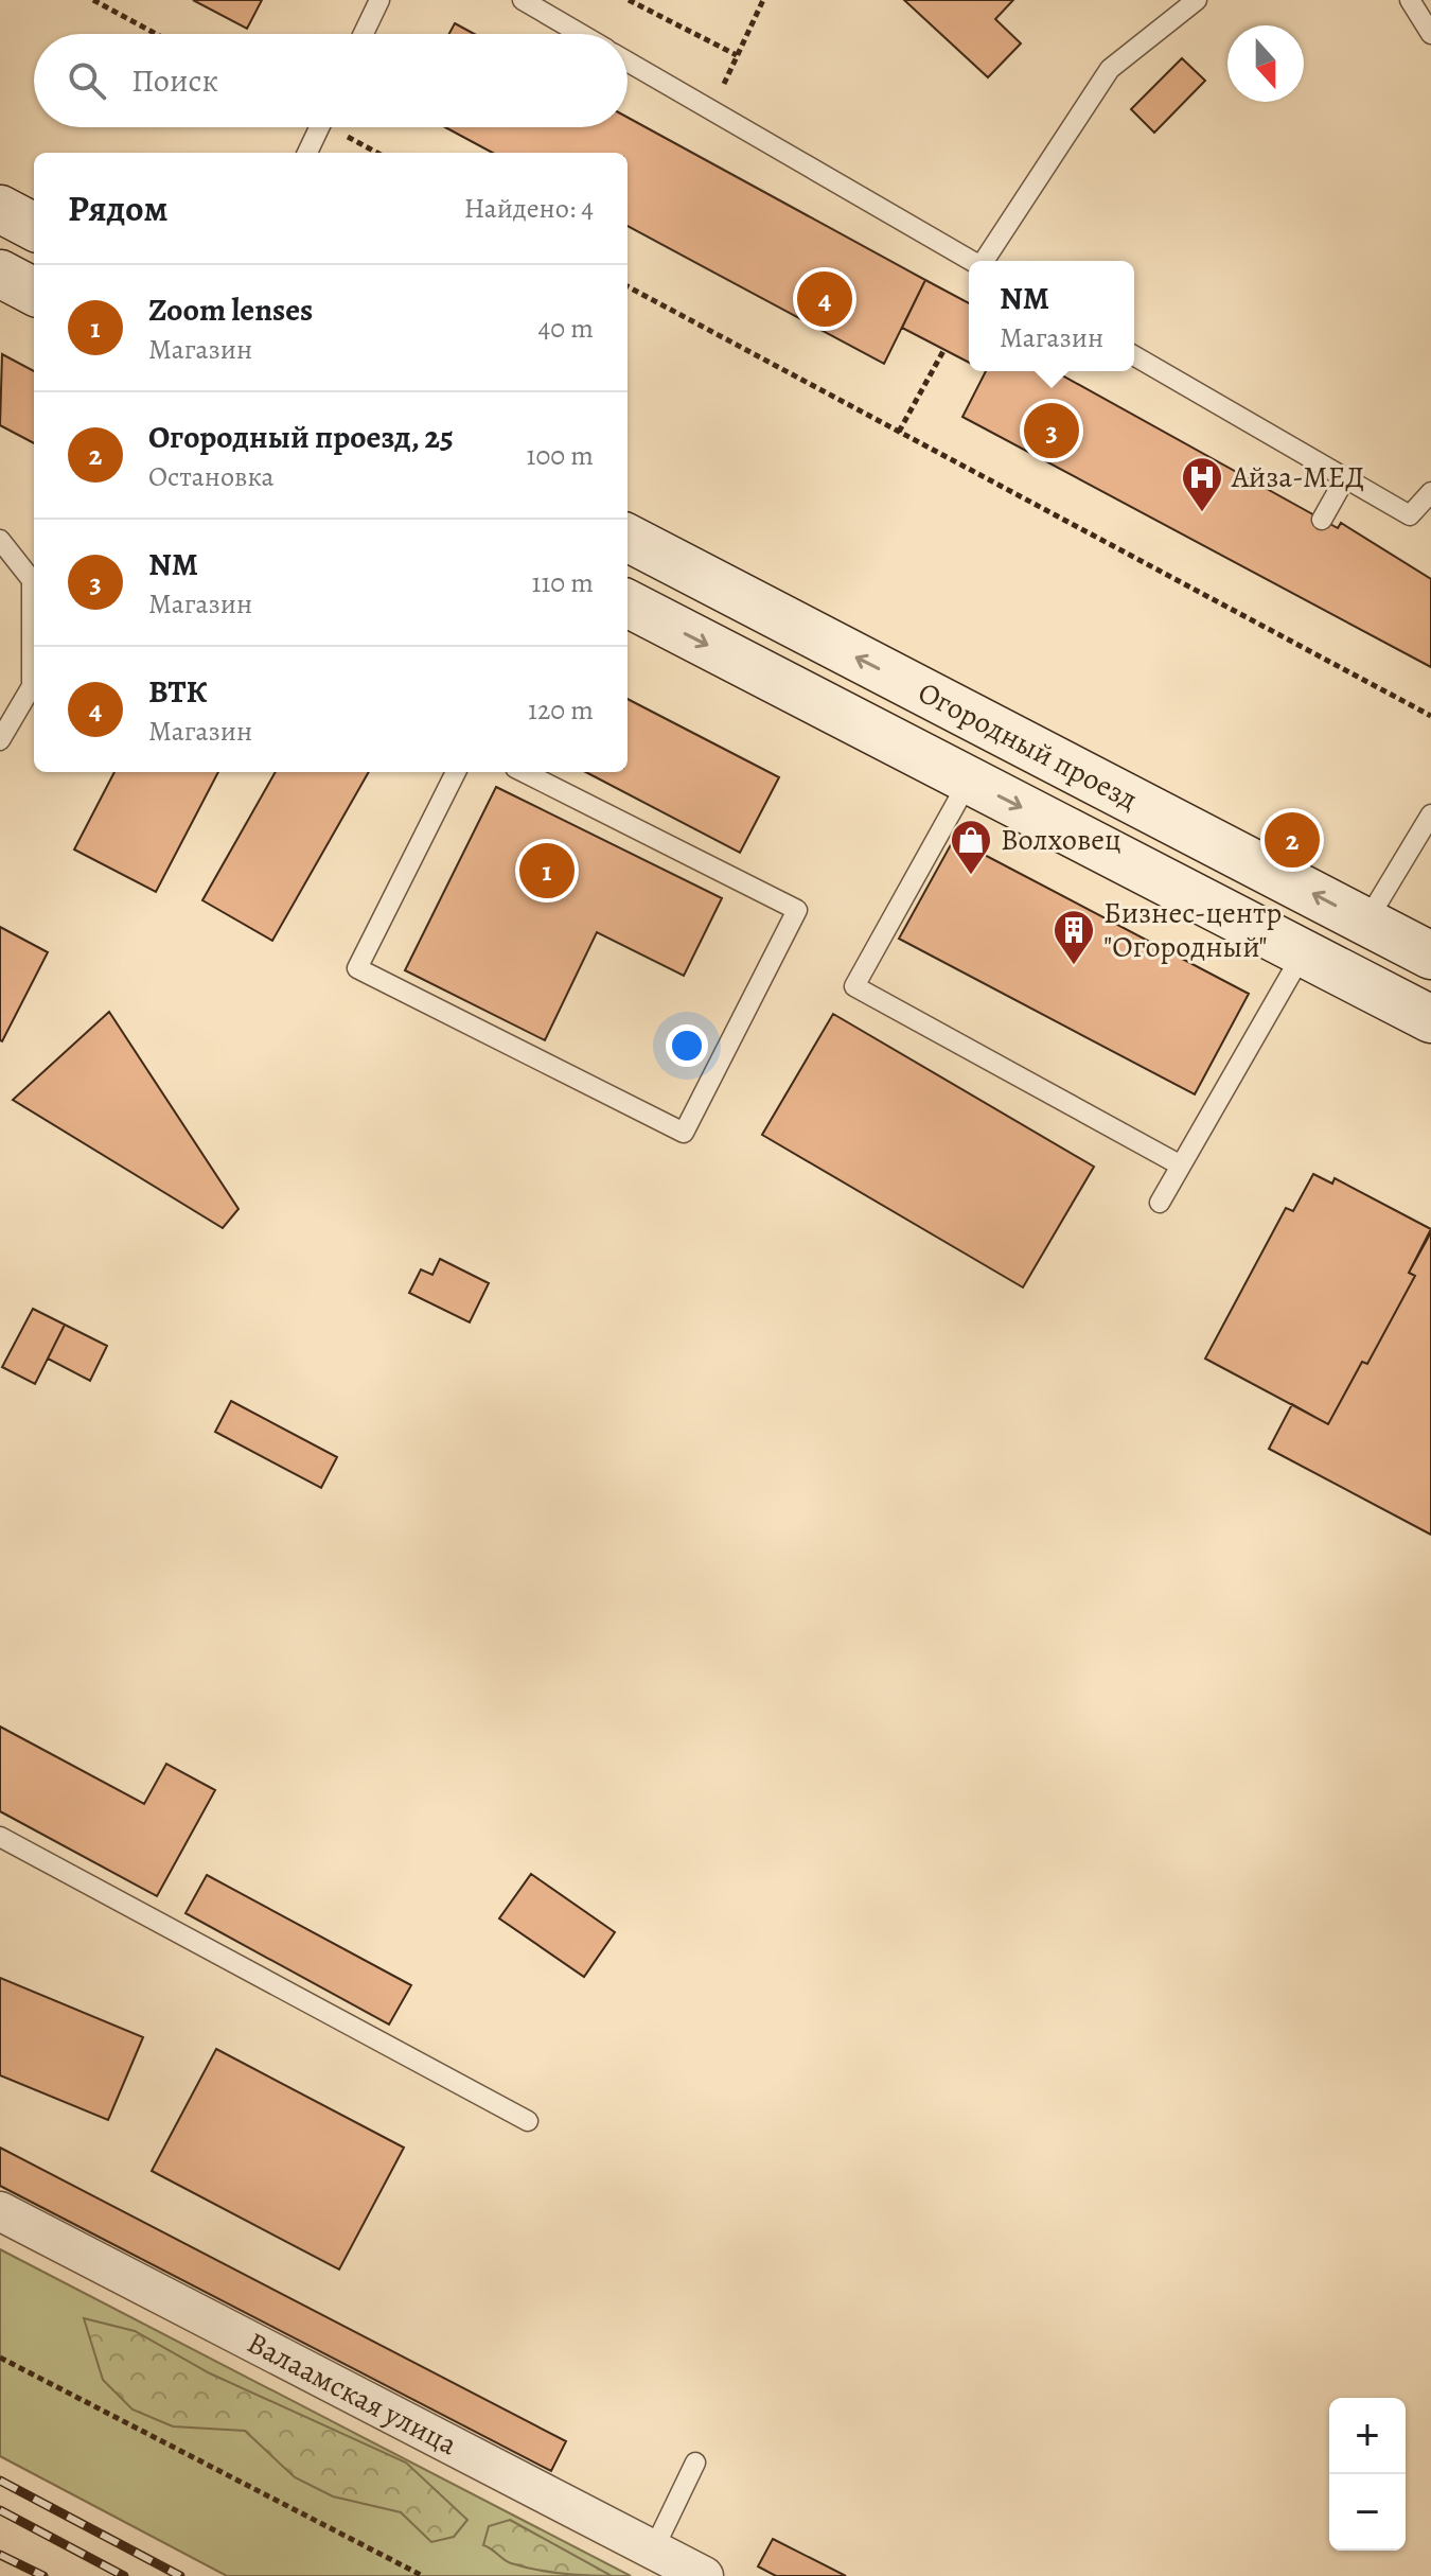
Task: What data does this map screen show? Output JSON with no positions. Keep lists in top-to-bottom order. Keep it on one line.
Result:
{"streets":{"main road":["Огородный проезд"],"street":["Валаамская улица"]},"places":{"hospital":["Айза-МЕД"],"shop":["Волховец"],"building":["Бизнес-центр \"Огородный\""]},"north":"bottom","page":{"search":"Поиск","heading":["Рядом","Найдено: 4"],"popup":["NM","Магазин"],"list":[{"mark":"1","name":"Zoom lenses","note":"Магазин","value":"40 m"},{"mark":"2","name":"Огородный проезд, 25","note":"Остановка","value":"100 m"},{"mark":"3","name":"NM","note":"Магазин","value":"110 m"},{"mark":"4","name":"ВТК","note":"Магазин","value":"120 m"}],"pins":["4","3","2","1"],"map_buttons":["+","−"]}}
